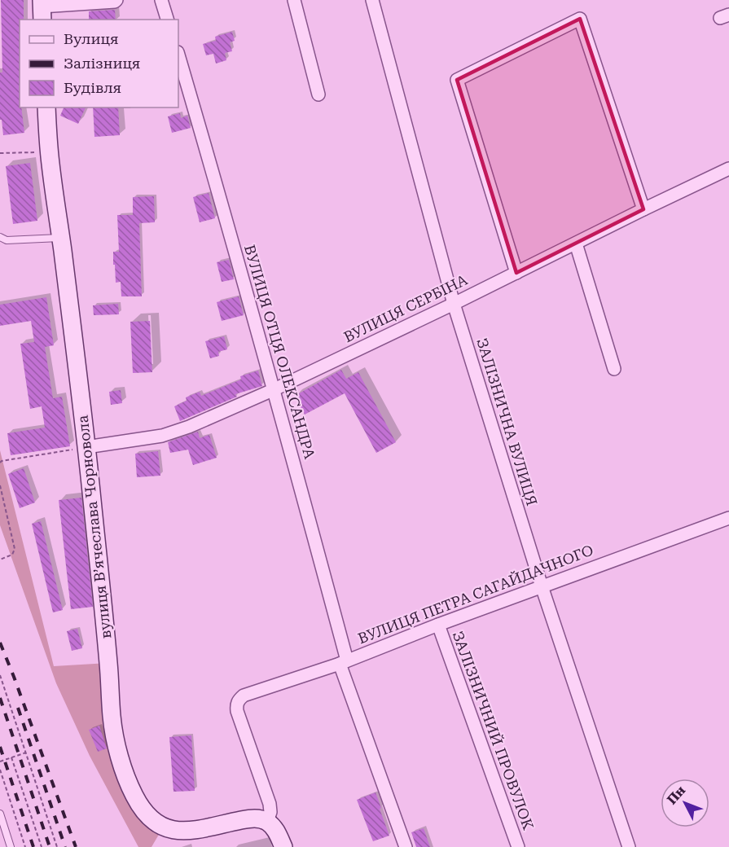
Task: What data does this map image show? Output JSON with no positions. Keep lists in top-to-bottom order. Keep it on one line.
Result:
{"streets":{"street":["ВУЛИЦЯ СЕРБІНА","ВУЛИЦЯ ОТЦЯ ОЛЕКСАНДРА","ЗАЛІЗНИЧНА ВУЛИЦЯ","вулиця Вʼячеслава Чорновола","ВУЛИЦЯ ПЕТРА САГАЙДАЧНОГО","ЗАЛІЗНИЧНИЙ ПРОВУЛОК"]},"crossings":[["ВУЛИЦЯ СЕРБІНА","ВУЛИЦЯ ОТЦЯ ОЛЕКСАНДРА"],["ВУЛИЦЯ СЕРБІНА","ЗАЛІЗНИЧНА ВУЛИЦЯ"],["ВУЛИЦЯ СЕРБІНА","вулиця Вʼячеслава Чорновола"],["ВУЛИЦЯ ОТЦЯ ОЛЕКСАНДРА","ВУЛИЦЯ ПЕТРА САГАЙДАЧНОГО"],["ЗАЛІЗНИЧНА ВУЛИЦЯ","ВУЛИЦЯ ПЕТРА САГАЙДАЧНОГО"],["вулиця Вʼячеслава Чорновола","ВУЛИЦЯ ПЕТРА САГАЙДАЧНОГО"],["ВУЛИЦЯ ПЕТРА САГАЙДАЧНОГО","ЗАЛІЗНИЧНИЙ ПРОВУЛОК"]],"legend":["Вулиця","Залізниця","Будівля"],"north":"top left"}
